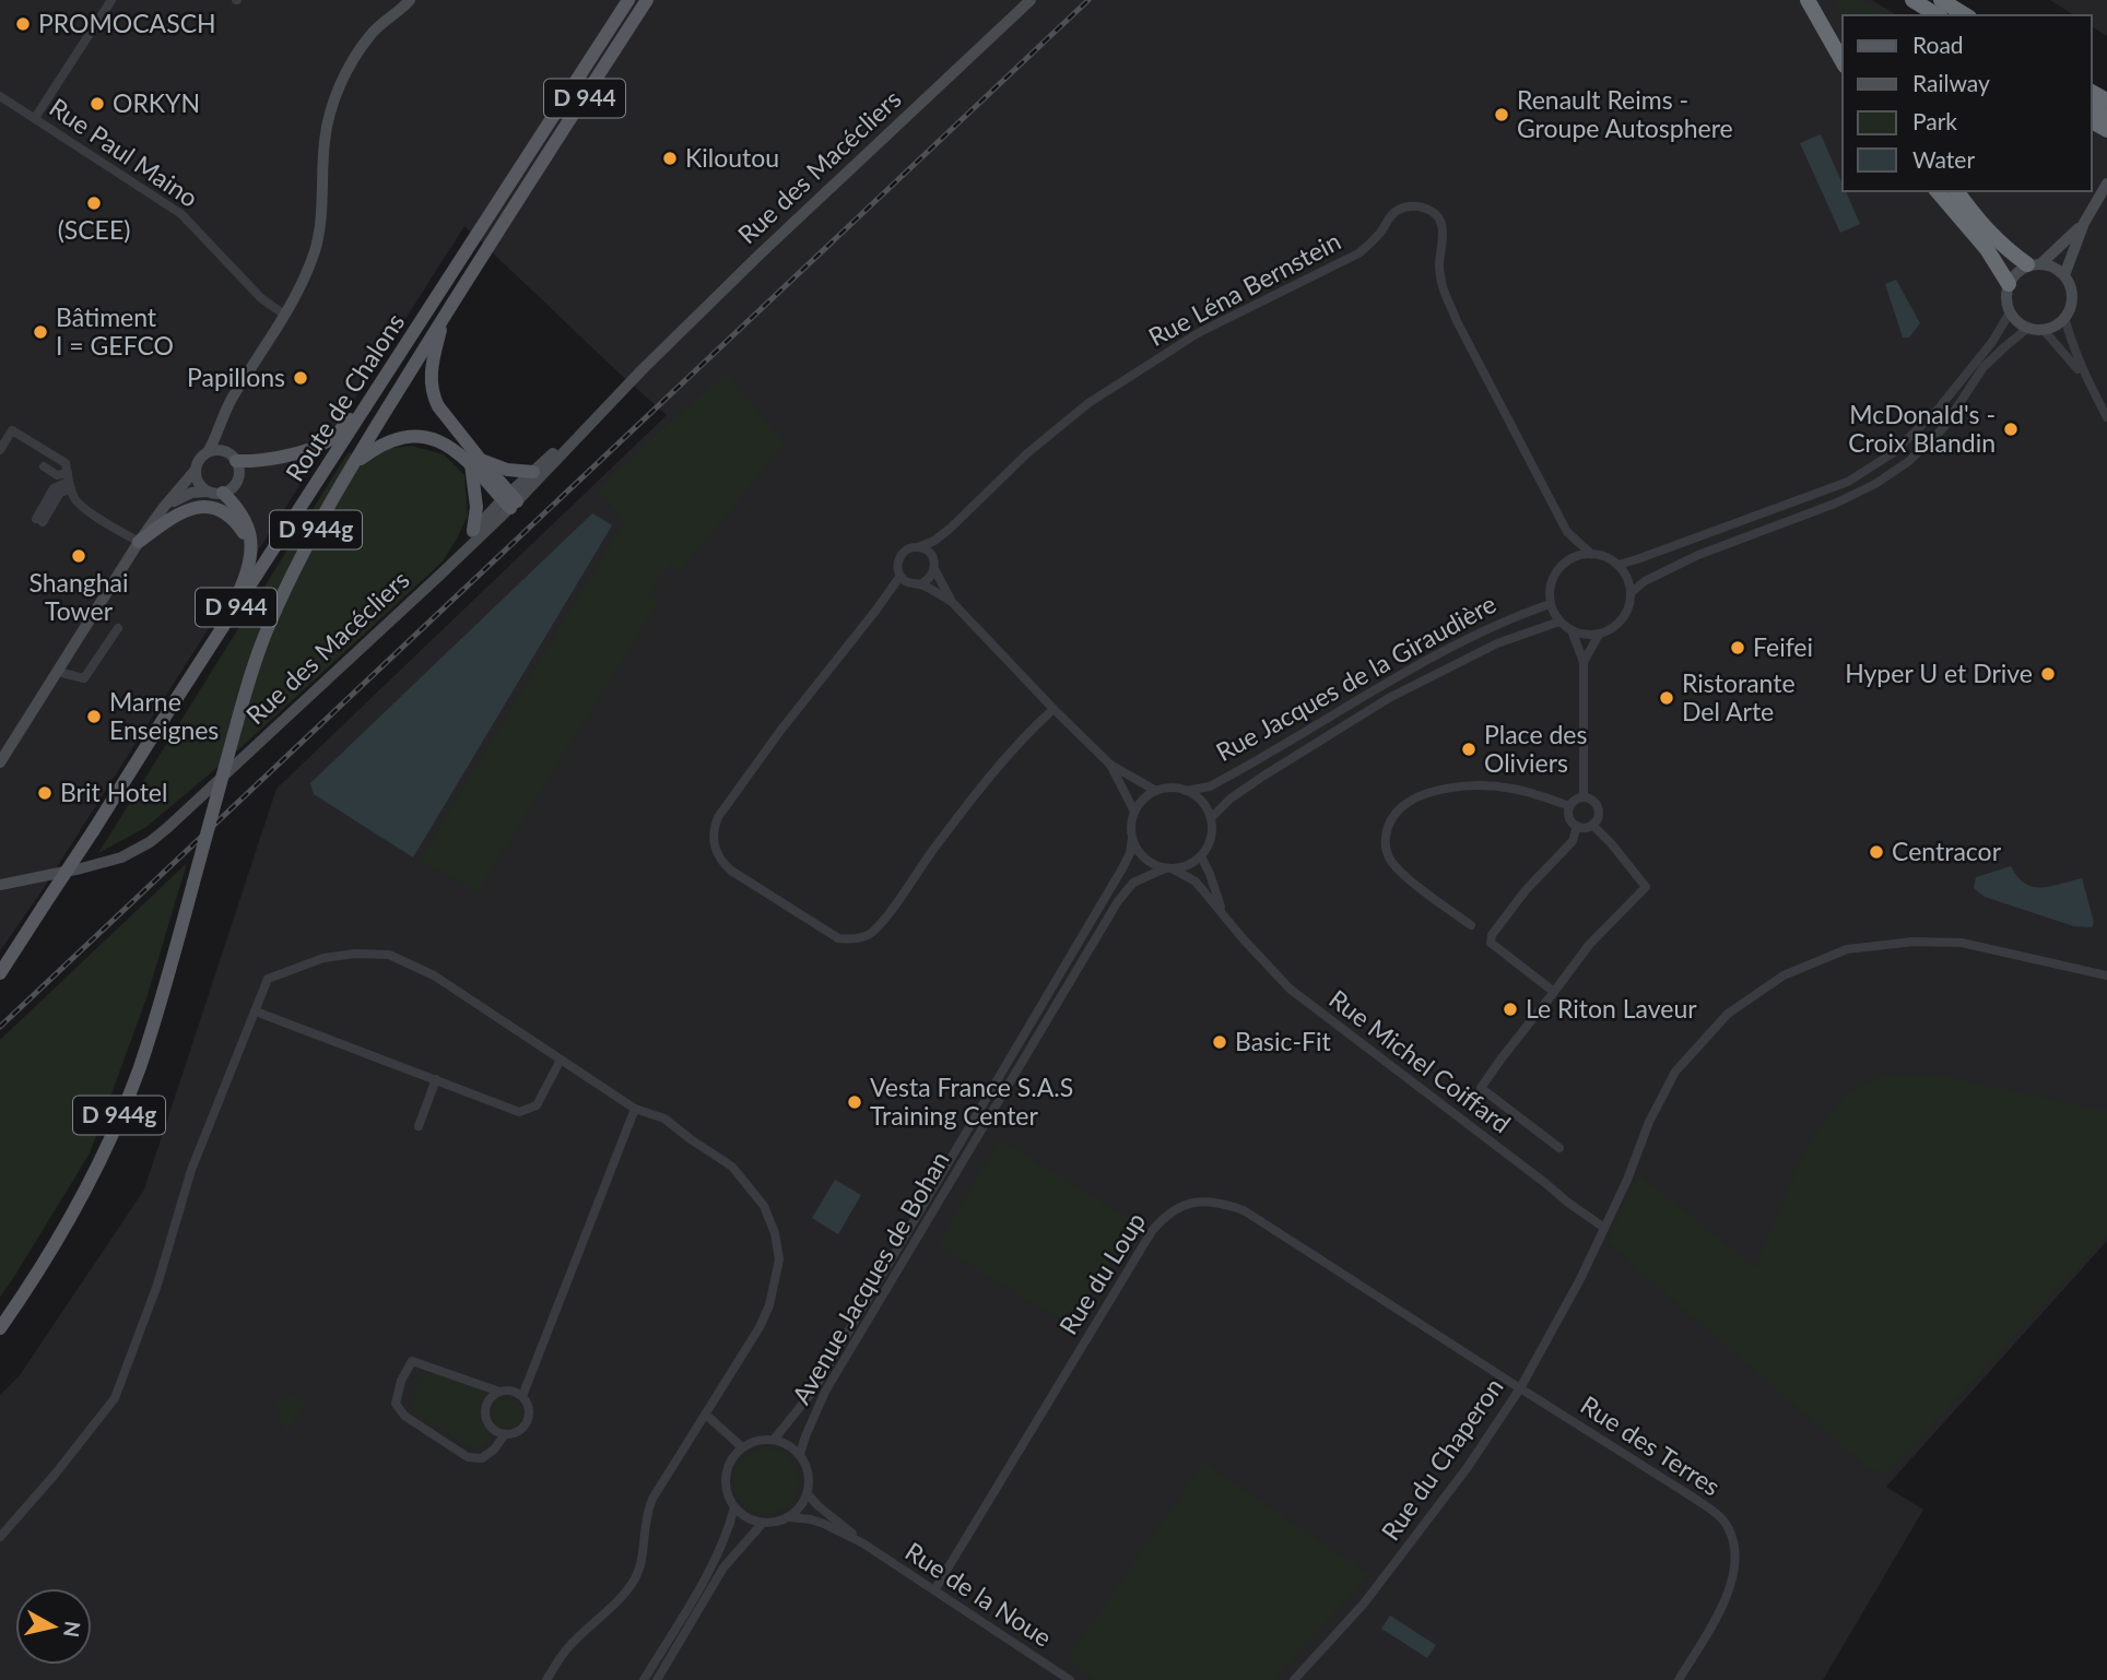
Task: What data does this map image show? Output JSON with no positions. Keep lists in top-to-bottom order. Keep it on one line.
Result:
{"streets":{"main road":["D 944","Route de Chalons","D 944g"],"street":["Rue Paul Maino","Rue des Macécliers","Rue Léna Bernstein","Rue Jacques de la Giraudière","Rue Michel Coiffard","Rue du Loup","Avenue Jacques de Bohan","Rue des Terres","Rue du Chaperon","Rue de la Noue"]},"crossings":[["Rue Léna Bernstein","Rue Jacques de la Giraudière"],["Rue Jacques de la Giraudière","Rue Michel Coiffard"],["Rue Jacques de la Giraudière","Avenue Jacques de Bohan"],["Rue Michel Coiffard","Avenue Jacques de Bohan"],["Rue Michel Coiffard","Rue du Chaperon"],["Rue du Loup","Rue des Terres"],["Rue du Loup","Rue du Chaperon"],["Rue du Loup","Rue de la Noue"],["Rue des Terres","Rue du Chaperon"]],"places":["PROMOCASCH","ORKYN","Renault Reims - Groupe Autosphere","Kiloutou","(SCEE)","Bâtiment I = GEFCO","Papillons","McDonald's - Croix Blandin","Shanghai Tower","Feifei","Hyper U et Drive","Ristorante Del Arte","Marne Enseignes","Place des Oliviers","Brit Hotel","Centracor","Le Riton Laveur","Basic-Fit","Vesta France S.A.S Training Center"],"legend":["Road","Railway","Park","Water"],"north":"right"}
